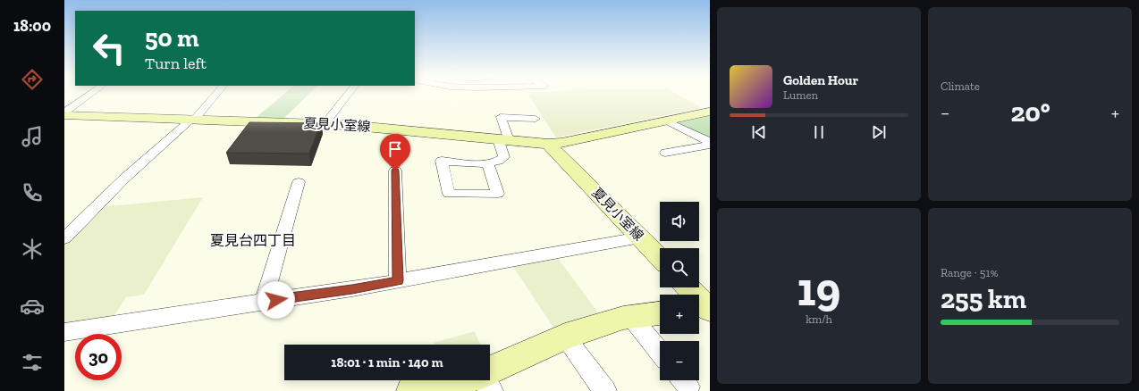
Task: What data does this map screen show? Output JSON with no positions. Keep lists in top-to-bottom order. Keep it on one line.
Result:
{"streets":{"main road":["夏見小室線"]},"districts":["夏見台四丁目"],"page":{"tabs":"18:00","tile":["Climate",["19","km/h"],["Range · 51%","255 km"]],"turn":["50 m","Turn left"],"song":["Golden Hour","Lumen"],"heat":["−","20°","+"],"map_buttons":["+","−"],"limit":"30","trip":"18:01 · 1 min · 140 m"}}
